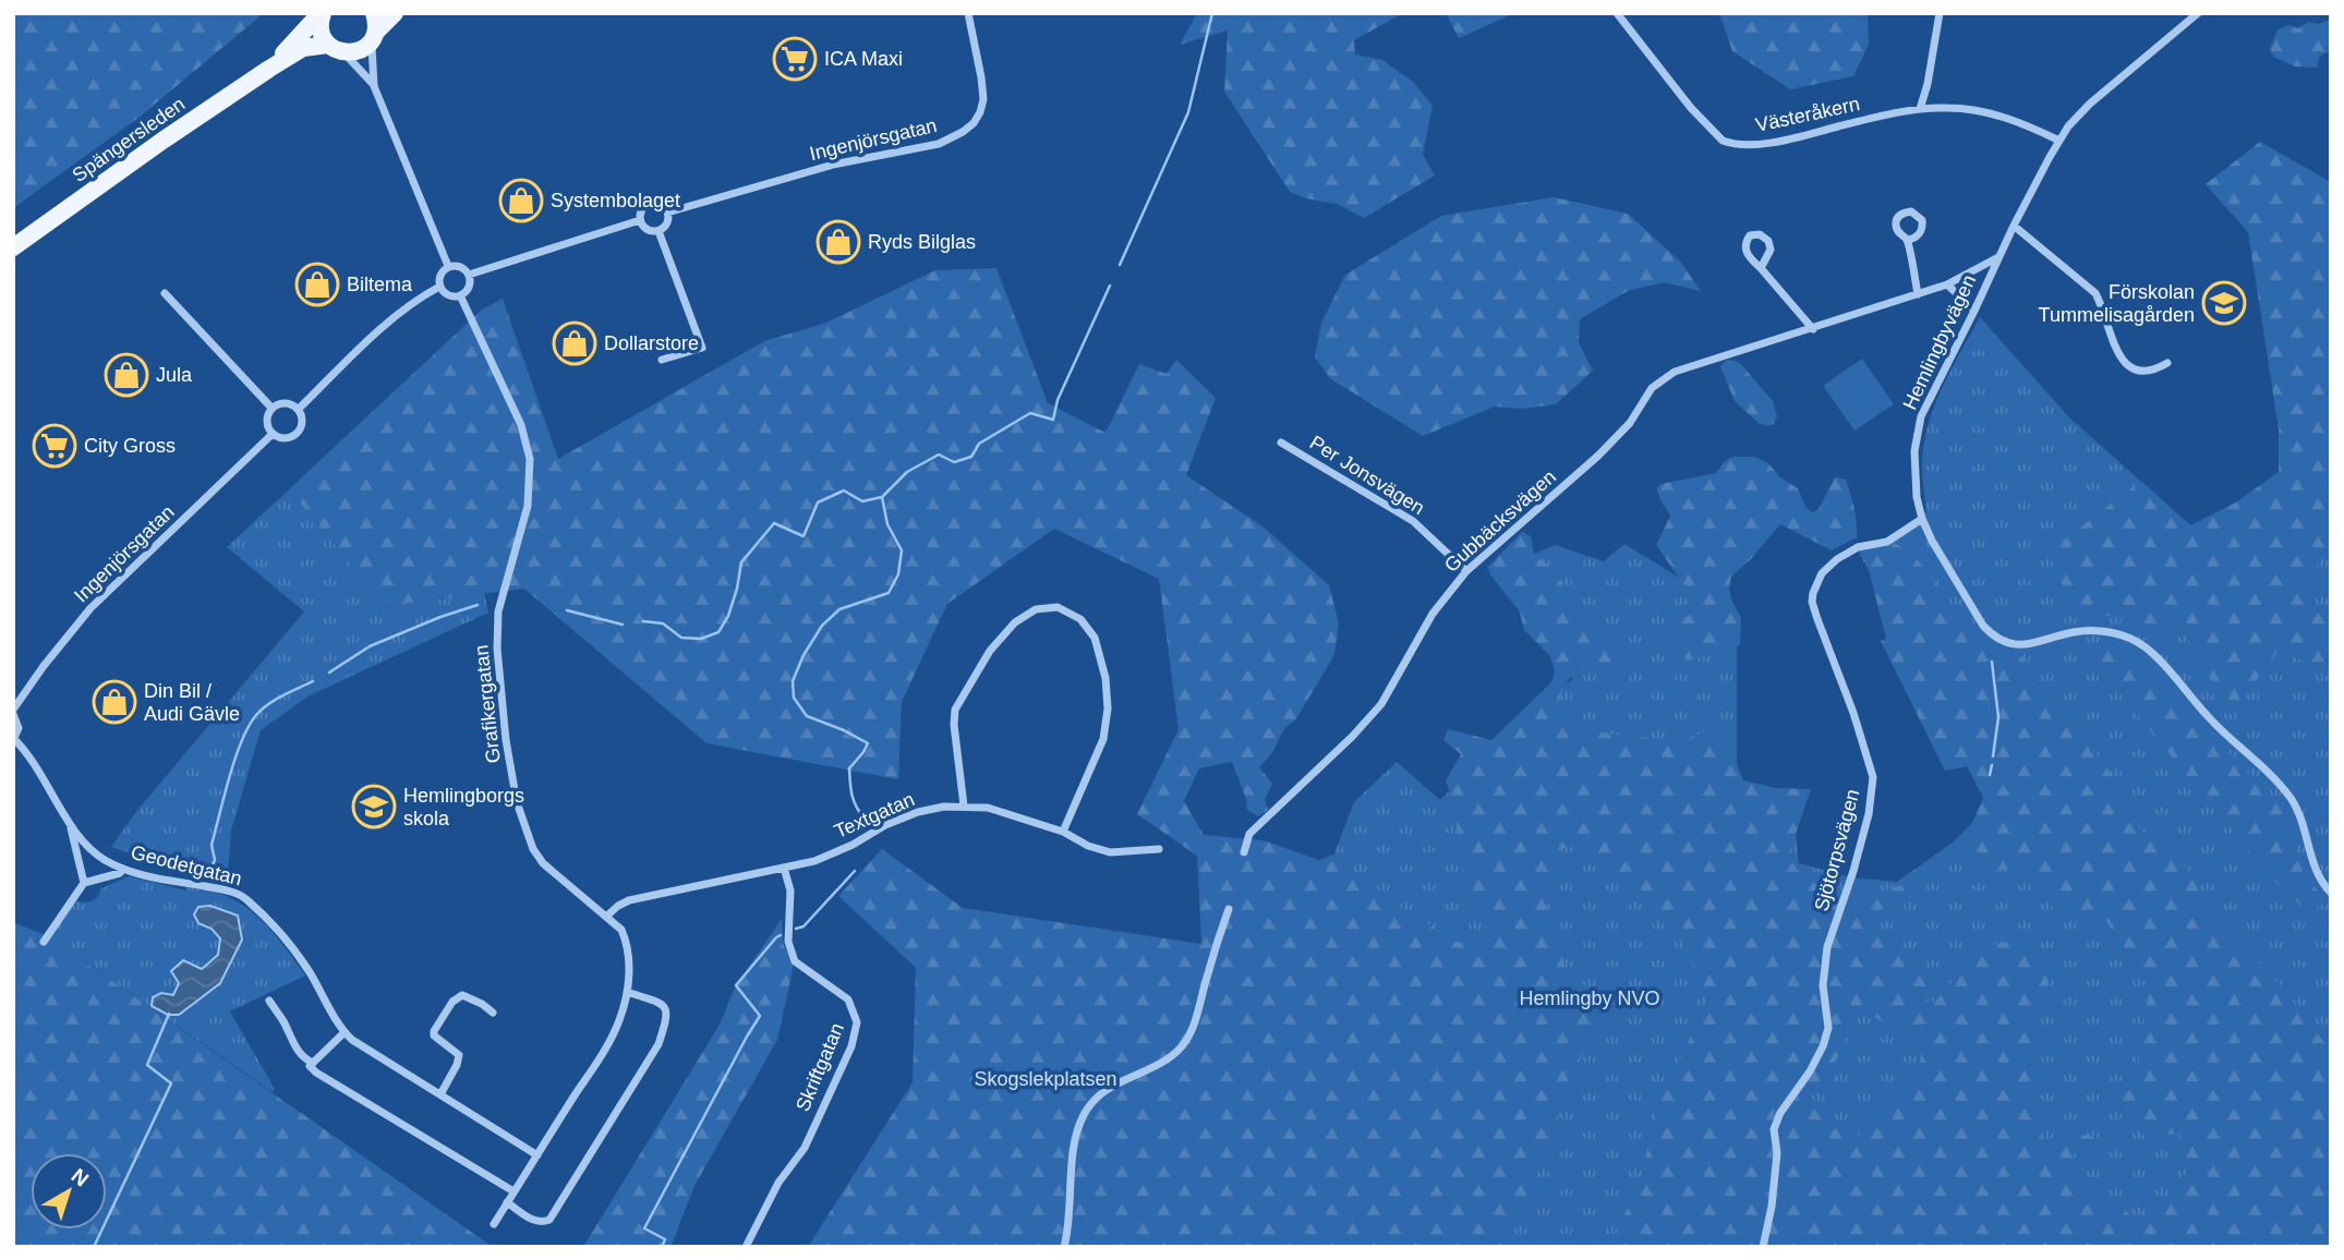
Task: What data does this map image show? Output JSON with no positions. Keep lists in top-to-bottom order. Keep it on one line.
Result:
{"streets":{"main road":["Spängersleden"],"street":["Västeråkern","Ingenjörsgatan","Hemlingbyvägen","Per Jonsvägen","Gubbäcksvägen","Grafikergatan","Textgatan","Sjötorpsvägen","Geodetgatan","Skriftgatan"]},"crossings":[["Västeråkern","Hemlingbyvägen"],["Ingenjörsgatan","Grafikergatan"],["Hemlingbyvägen","Gubbäcksvägen"],["Hemlingbyvägen","Sjötorpsvägen"],["Per Jonsvägen","Gubbäcksvägen"],["Grafikergatan","Textgatan"],["Grafikergatan","Geodetgatan"],["Textgatan","Skriftgatan"]],"parks":["Hemlingby NVO","Skogslekplatsen"],"places":{"supermarket":["ICA Maxi","City Gross"],"shop":["Systembolaget","Ryds Bilglas","Biltema","Dollarstore","Jula","Din Bil / Audi Gävle"],"school or university":["Förskolan Tummelisagården","Hemlingborgs skola"]},"north":"top right"}
